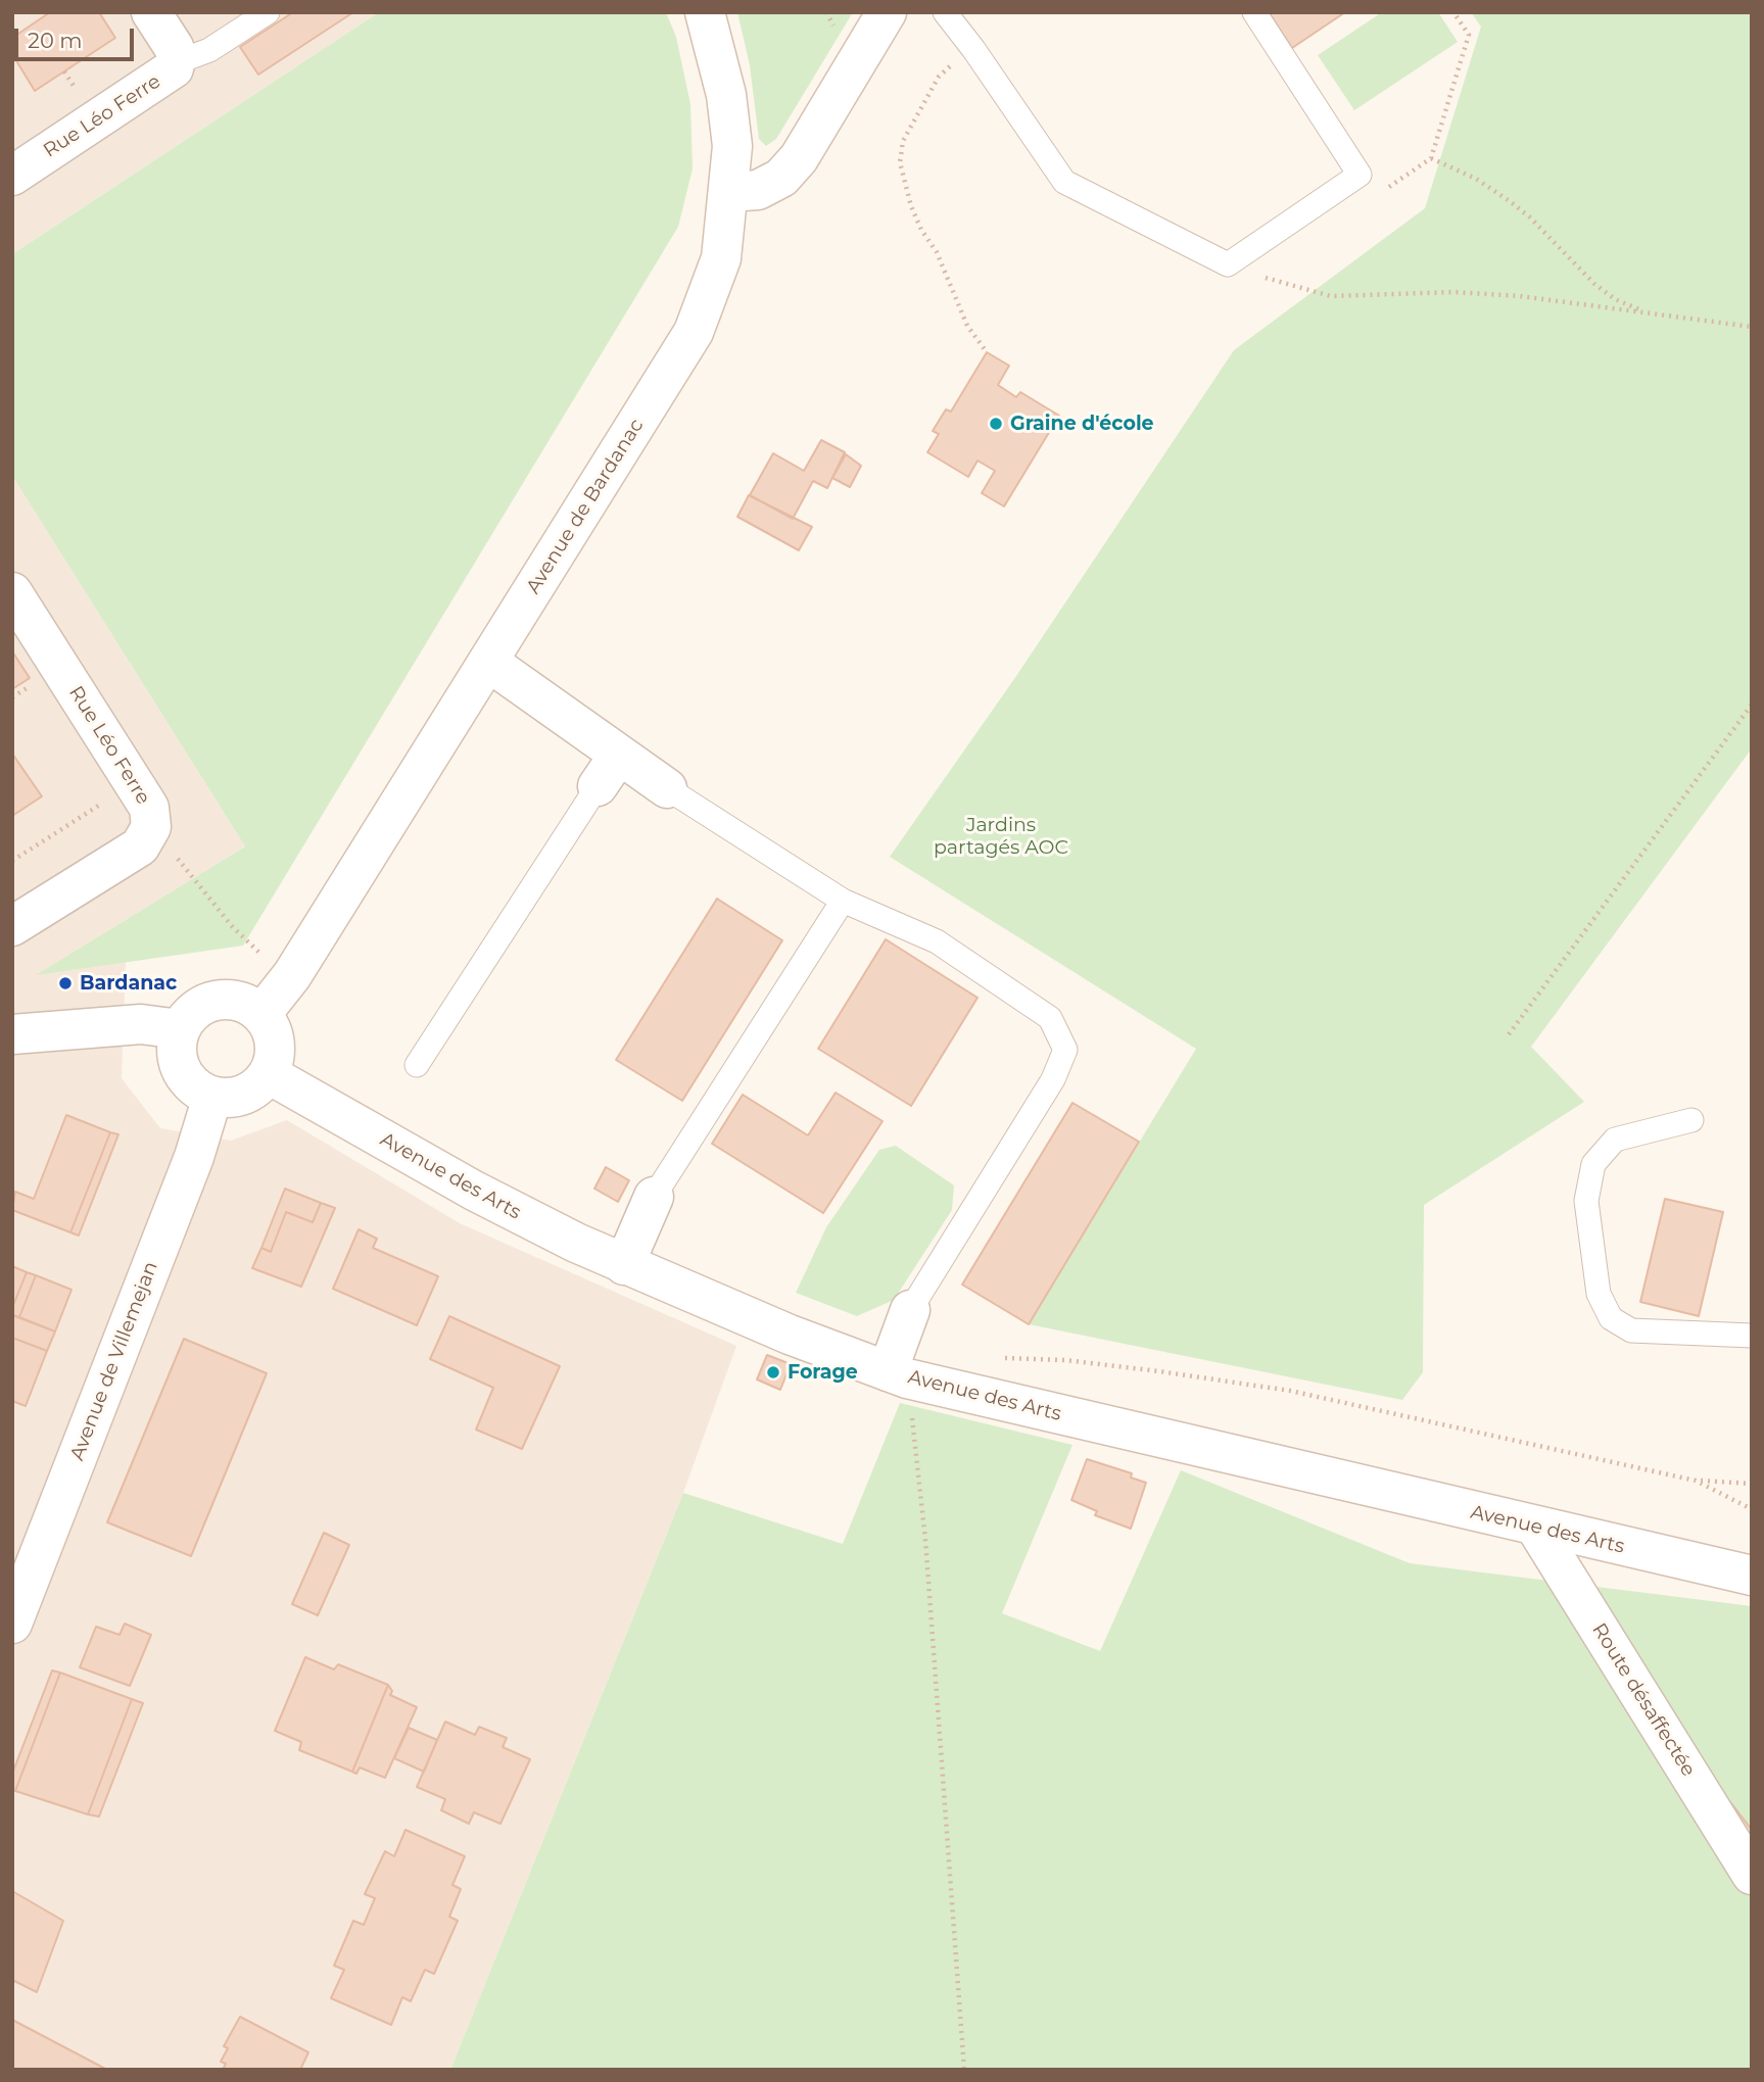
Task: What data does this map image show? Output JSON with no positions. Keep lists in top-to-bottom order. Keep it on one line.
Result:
{"streets":{"street":["Rue Léo Ferre","Avenue de Bardanac","Avenue des Arts","Avenue de Villemejan","Route désaffectée"]},"crossings":[["Avenue de Bardanac","Avenue des Arts"],["Avenue de Bardanac","Avenue de Villemejan"],["Avenue des Arts","Avenue de Villemejan"],["Avenue des Arts","Route désaffectée"]],"parks":["Jardins partagés AOC"],"places":["Graine d'école","Bardanac","Forage"],"scale_bar":"20 m"}
